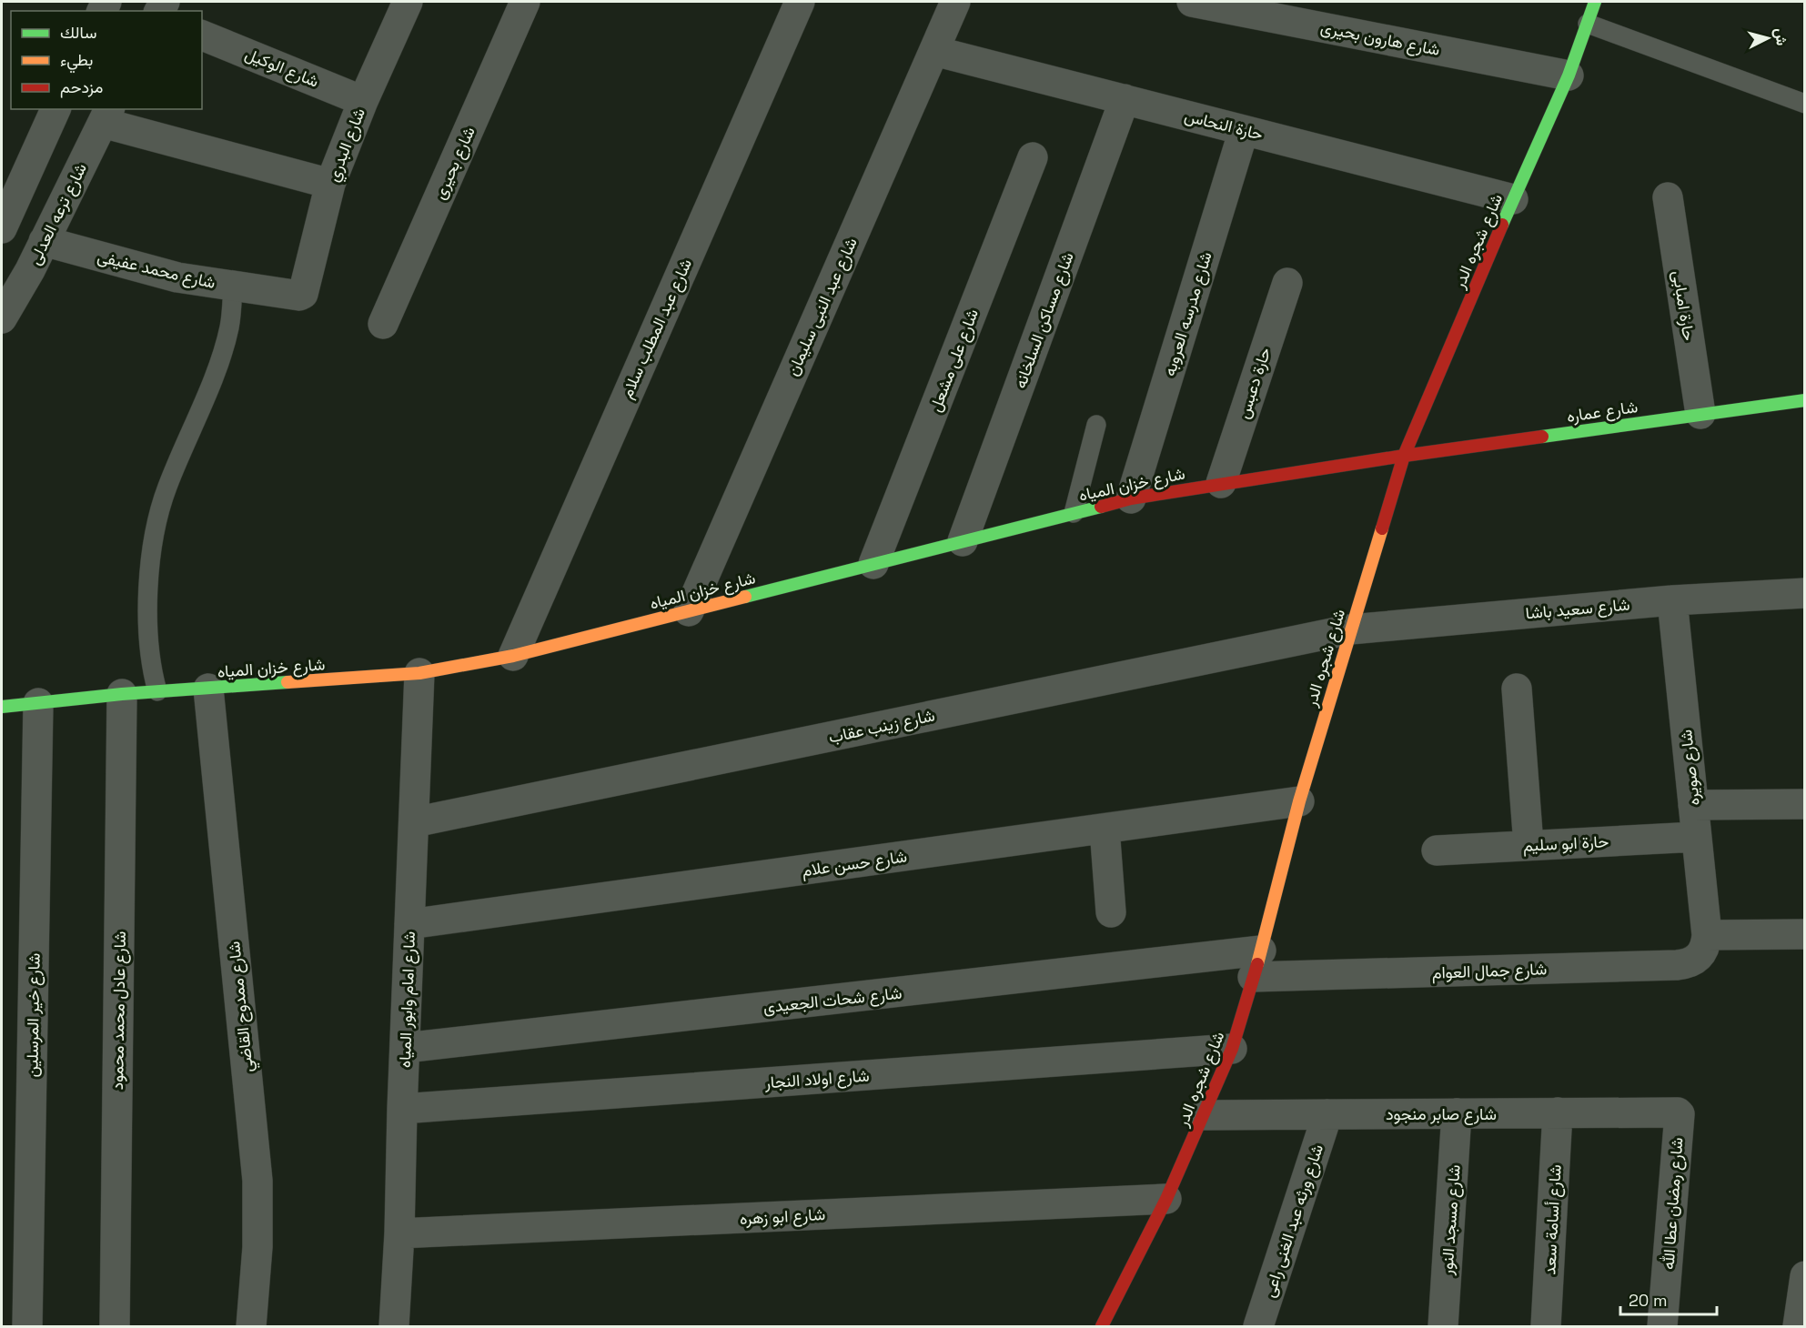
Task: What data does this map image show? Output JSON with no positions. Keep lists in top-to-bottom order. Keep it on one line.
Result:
{"streets":{"street":["شارع هارون بحيرى","شارع الوكيل","حارة النحاس","شارع البدري","شارع بحيرى","شارع ترعه العدلى","شارع شجره الدر","شارع محمد عفيفى","حارة امبابى","شارع عبد النبى سليمان","شارع مدرسه العروبه","شارع مساكن السلخانه","شارع عبد المطلب سلام","شارع على مشعل","حارة دعبس","شارع عماره","شارع خزان المياه","شارع سعيد باشا","شارع زينب عقاب","شارع صويره","حارة ابو سليم","شارع حسن علام","شارع جمال العوام","شارع امام وابور المياه","شارع شحات الجعيدى","شارع ممدوح القاضي","شارع عادل محمد محمود","شارع خير المرسلين","شارع اولاد النجار","شارع صابر منجود","شارع رمضان عطا الله","شارع ابو زهره","شارع مسجد النور","شارع أسامة سعد","شارع ورثه عبد الغنى راعى"]},"crossings":[["شارع هارون بحيرى","شارع شجره الدر"],["شارع الوكيل","شارع البدري"],["حارة النحاس","شارع شجره الدر"],["حارة النحاس","شارع عبد النبى سليمان"],["حارة النحاس","شارع مدرسه العروبه"],["حارة النحاس","شارع مساكن السلخانه"],["شارع البدري","شارع محمد عفيفى"],["شارع ترعه العدلى","شارع محمد عفيفى"],["شارع شجره الدر","شارع عماره"],["شارع شجره الدر","شارع خزان المياه"],["شارع شجره الدر","شارع سعيد باشا"],["شارع شجره الدر","شارع زينب عقاب"],["شارع شجره الدر","شارع حسن علام"],["شارع شجره الدر","شارع جمال العوام"],["شارع شجره الدر","شارع شحات الجعيدى"],["شارع شجره الدر","شارع اولاد النجار"],["شارع شجره الدر","شارع صابر منجود"],["شارع شجره الدر","شارع ابو زهره"],["حارة امبابى","شارع عماره"],["شارع عبد النبى سليمان","شارع خزان المياه"],["شارع مدرسه العروبه","شارع خزان المياه"],["شارع مساكن السلخانه","شارع خزان المياه"],["شارع عبد المطلب سلام","شارع خزان المياه"],["شارع على مشعل","شارع خزان المياه"],["حارة دعبس","شارع خزان المياه"],["شارع عماره","شارع خزان المياه"],["شارع خزان المياه","شارع امام وابور المياه"],["شارع خزان المياه","شارع ممدوح القاضي"],["شارع خزان المياه","شارع عادل محمد محمود"],["شارع خزان المياه","شارع خير المرسلين"],["شارع سعيد باشا","شارع زينب عقاب"],["شارع سعيد باشا","شارع صويره"],["شارع زينب عقاب","شارع امام وابور المياه"],["شارع صويره","حارة ابو سليم"],["شارع صويره","شارع جمال العوام"],["شارع حسن علام","شارع امام وابور المياه"],["شارع جمال العوام","شارع شحات الجعيدى"],["شارع امام وابور المياه","شارع شحات الجعيدى"],["شارع امام وابور المياه","شارع اولاد النجار"],["شارع امام وابور المياه","شارع ابو زهره"],["شارع صابر منجود","شارع رمضان عطا الله"],["شارع صابر منجود","شارع مسجد النور"],["شارع صابر منجود","شارع أسامة سعد"],["شارع صابر منجود","شارع ورثه عبد الغنى راعى"]],"legend":["سالك","بطيء","مزدحم"],"scale_bar":"20 m","north":"right"}
